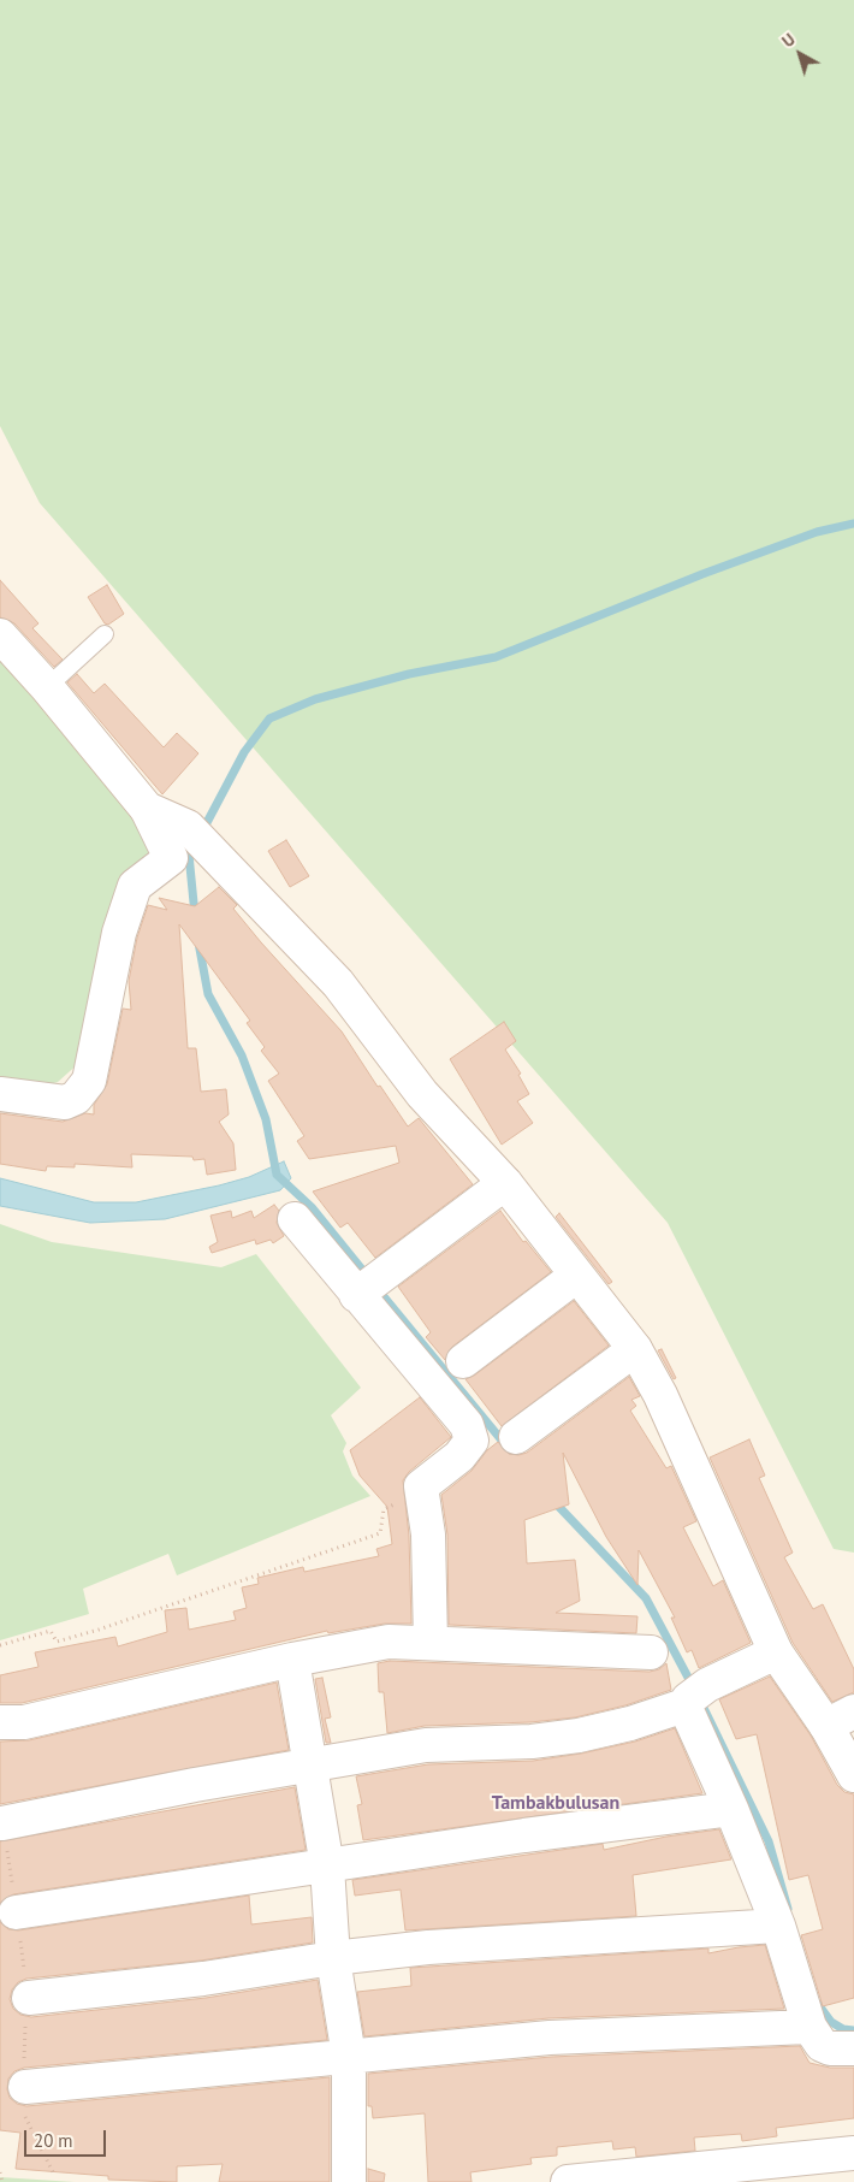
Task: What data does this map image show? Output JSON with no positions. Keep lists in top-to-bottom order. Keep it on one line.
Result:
{"districts":["Tambakbulusan"],"scale_bar":"20 m","north":"top left"}
